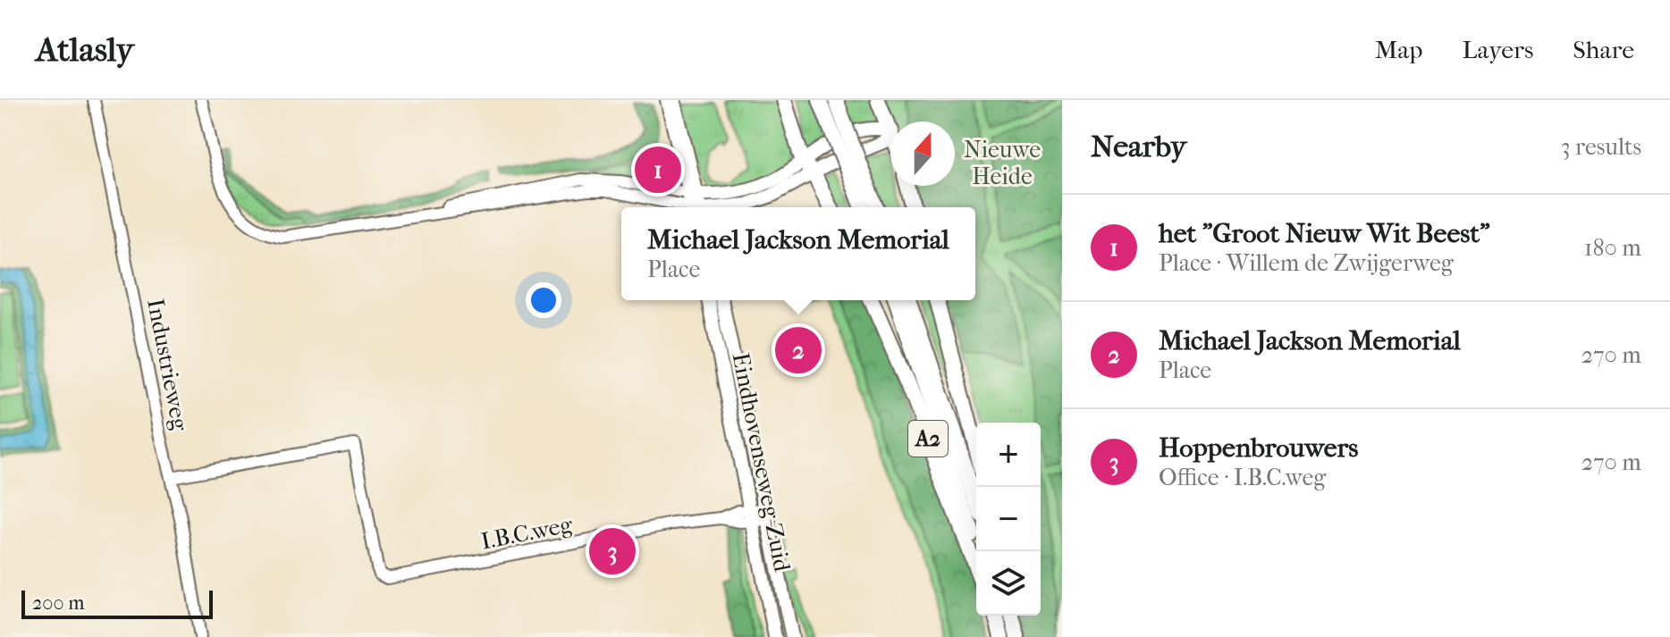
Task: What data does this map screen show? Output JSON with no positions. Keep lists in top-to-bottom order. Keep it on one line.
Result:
{"streets":{"highway":["A2"],"main road":["Eindhovenseweg-Zuid"],"street":["Industrieweg","I.B.C.weg"]},"crossings":[["Industrieweg","I.B.C.weg"],["Eindhovenseweg-Zuid","I.B.C.weg"]],"parks":["Nieuwe Heide"],"scale_bar":"200 m","north":"top","page":{"header":"Atlasly","nav":["Map","Layers","Share"],"heading":["Nearby","3 results"],"pins":["1","2","3"],"list":[{"mark":"1","name":"het \"Groot Nieuw Wit Beest\"","note":"Place · Willem de Zwijgerweg","value":"180 m"},{"mark":"2","name":"Michael Jackson Memorial","note":"Place","value":"270 m"},{"mark":"3","name":"Hoppenbrouwers","note":"Office · I.B.C.weg","value":"270 m"}],"popup":["Michael Jackson Memorial","Place"],"map_buttons":["+","−"],"scale":"200 m"}}
